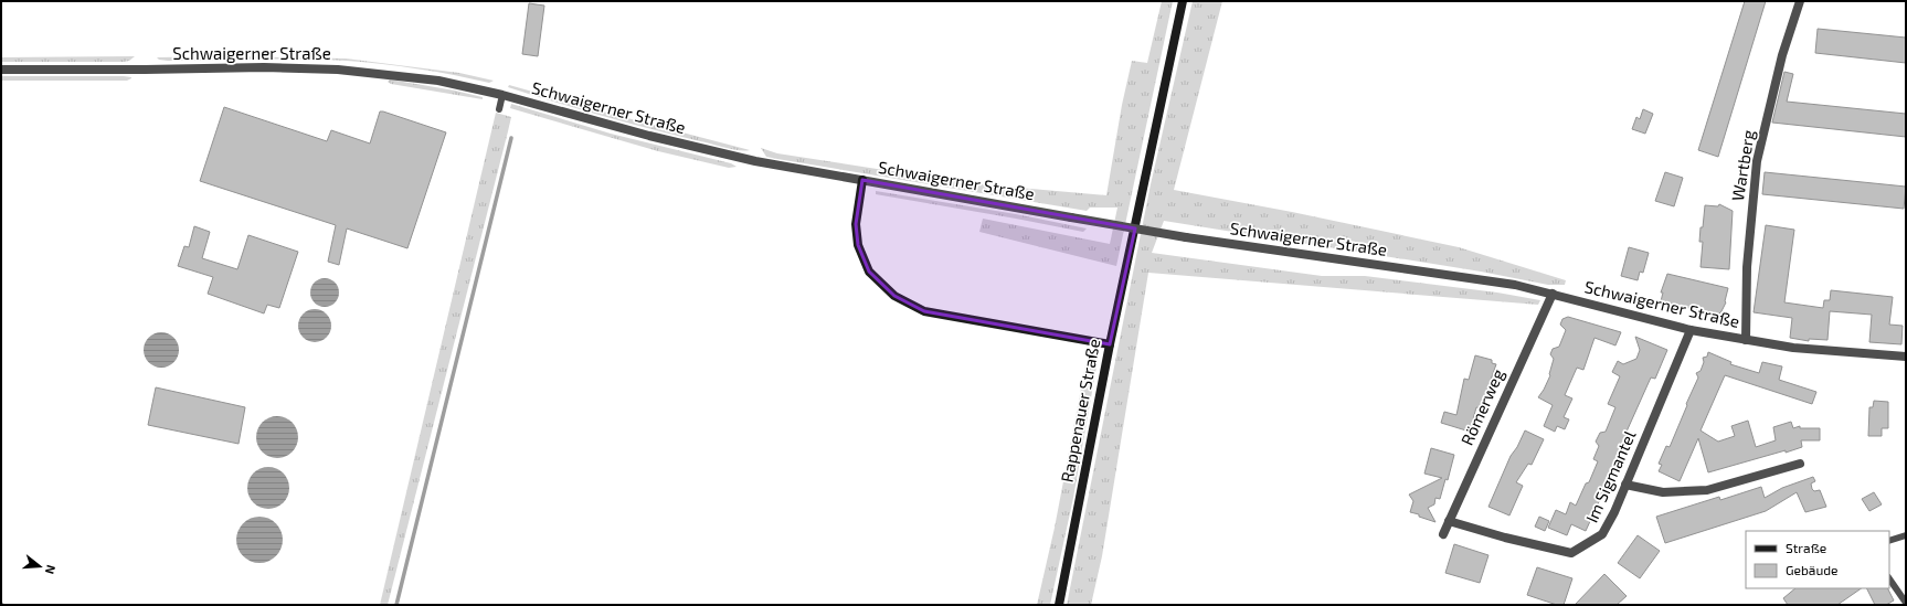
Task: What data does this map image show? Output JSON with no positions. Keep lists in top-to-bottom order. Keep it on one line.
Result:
{"streets":{"main road":["Rappenauer Straße"],"street":["Schwaigerner Straße","Wartberg","Römerweg","Im Sigmantel"]},"crossings":[["Schwaigerner Straße","Wartberg"],["Schwaigerner Straße","Römerweg"],["Schwaigerner Straße","Im Sigmantel"],["Römerweg","Im Sigmantel"]],"legend":["Straße","Gebäude"],"north":"right"}
